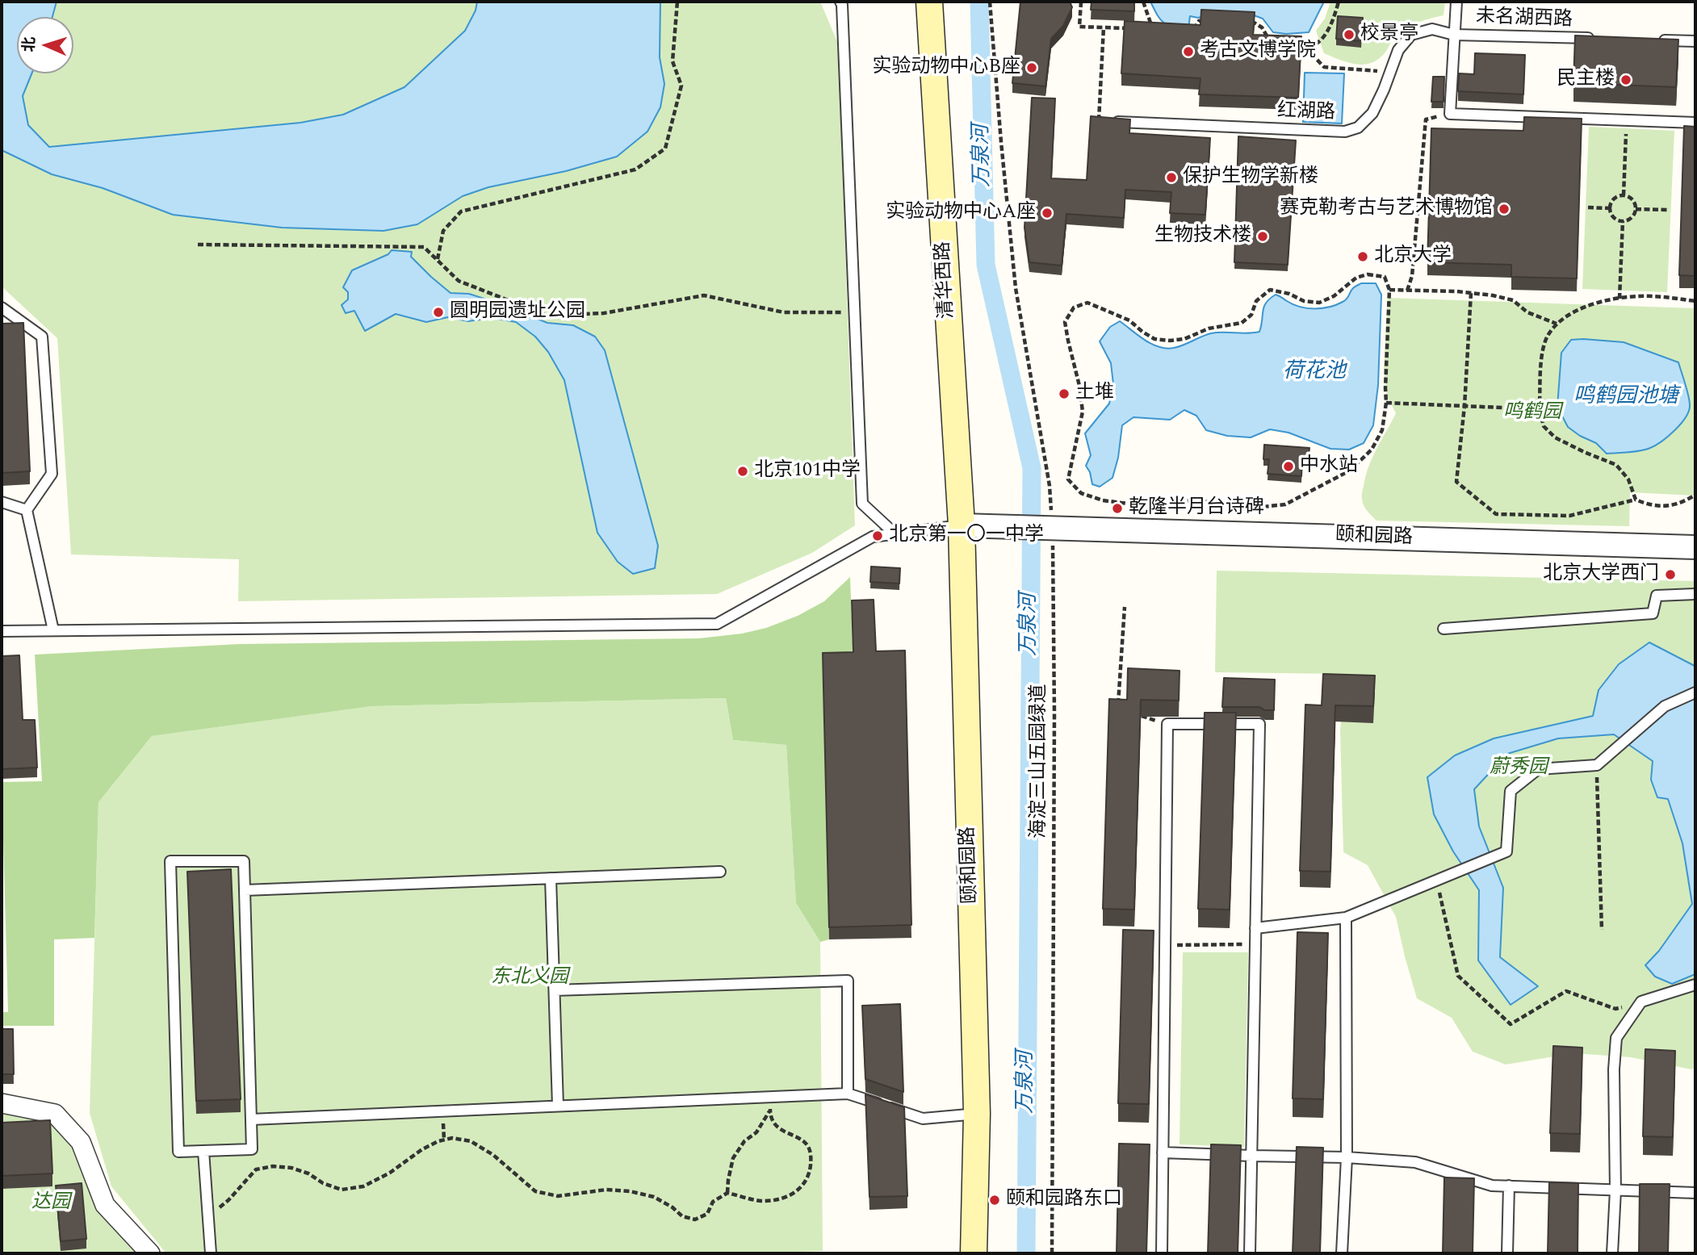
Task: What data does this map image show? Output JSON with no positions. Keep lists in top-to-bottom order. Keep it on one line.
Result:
{"streets":{"main road":["清华西路","颐和园路"],"lane":["未名湖西路","红湖路"],"path":["海淀三山五园绿道"]},"crossings":[["未名湖西路","红湖路"],["清华西路","颐和园路"],["颐和园路","海淀三山五园绿道"]],"water":["万泉河","荷花池","鸣鹤园池塘"],"parks":["鸣鹤园","蔚秀园","东北义园","达园"],"places":["校景亭","考古文博学院","实验动物中心B座","民主楼","保护生物学新楼","赛克勒考古与艺术博物馆","实验动物中心A座","生物技术楼","北京大学","圆明园遗址公园","土堆","中水站","北京101中学","乾隆半月台诗碑","北京第一〇一中学","北京大学西门","颐和园路东口"],"north":"left"}
